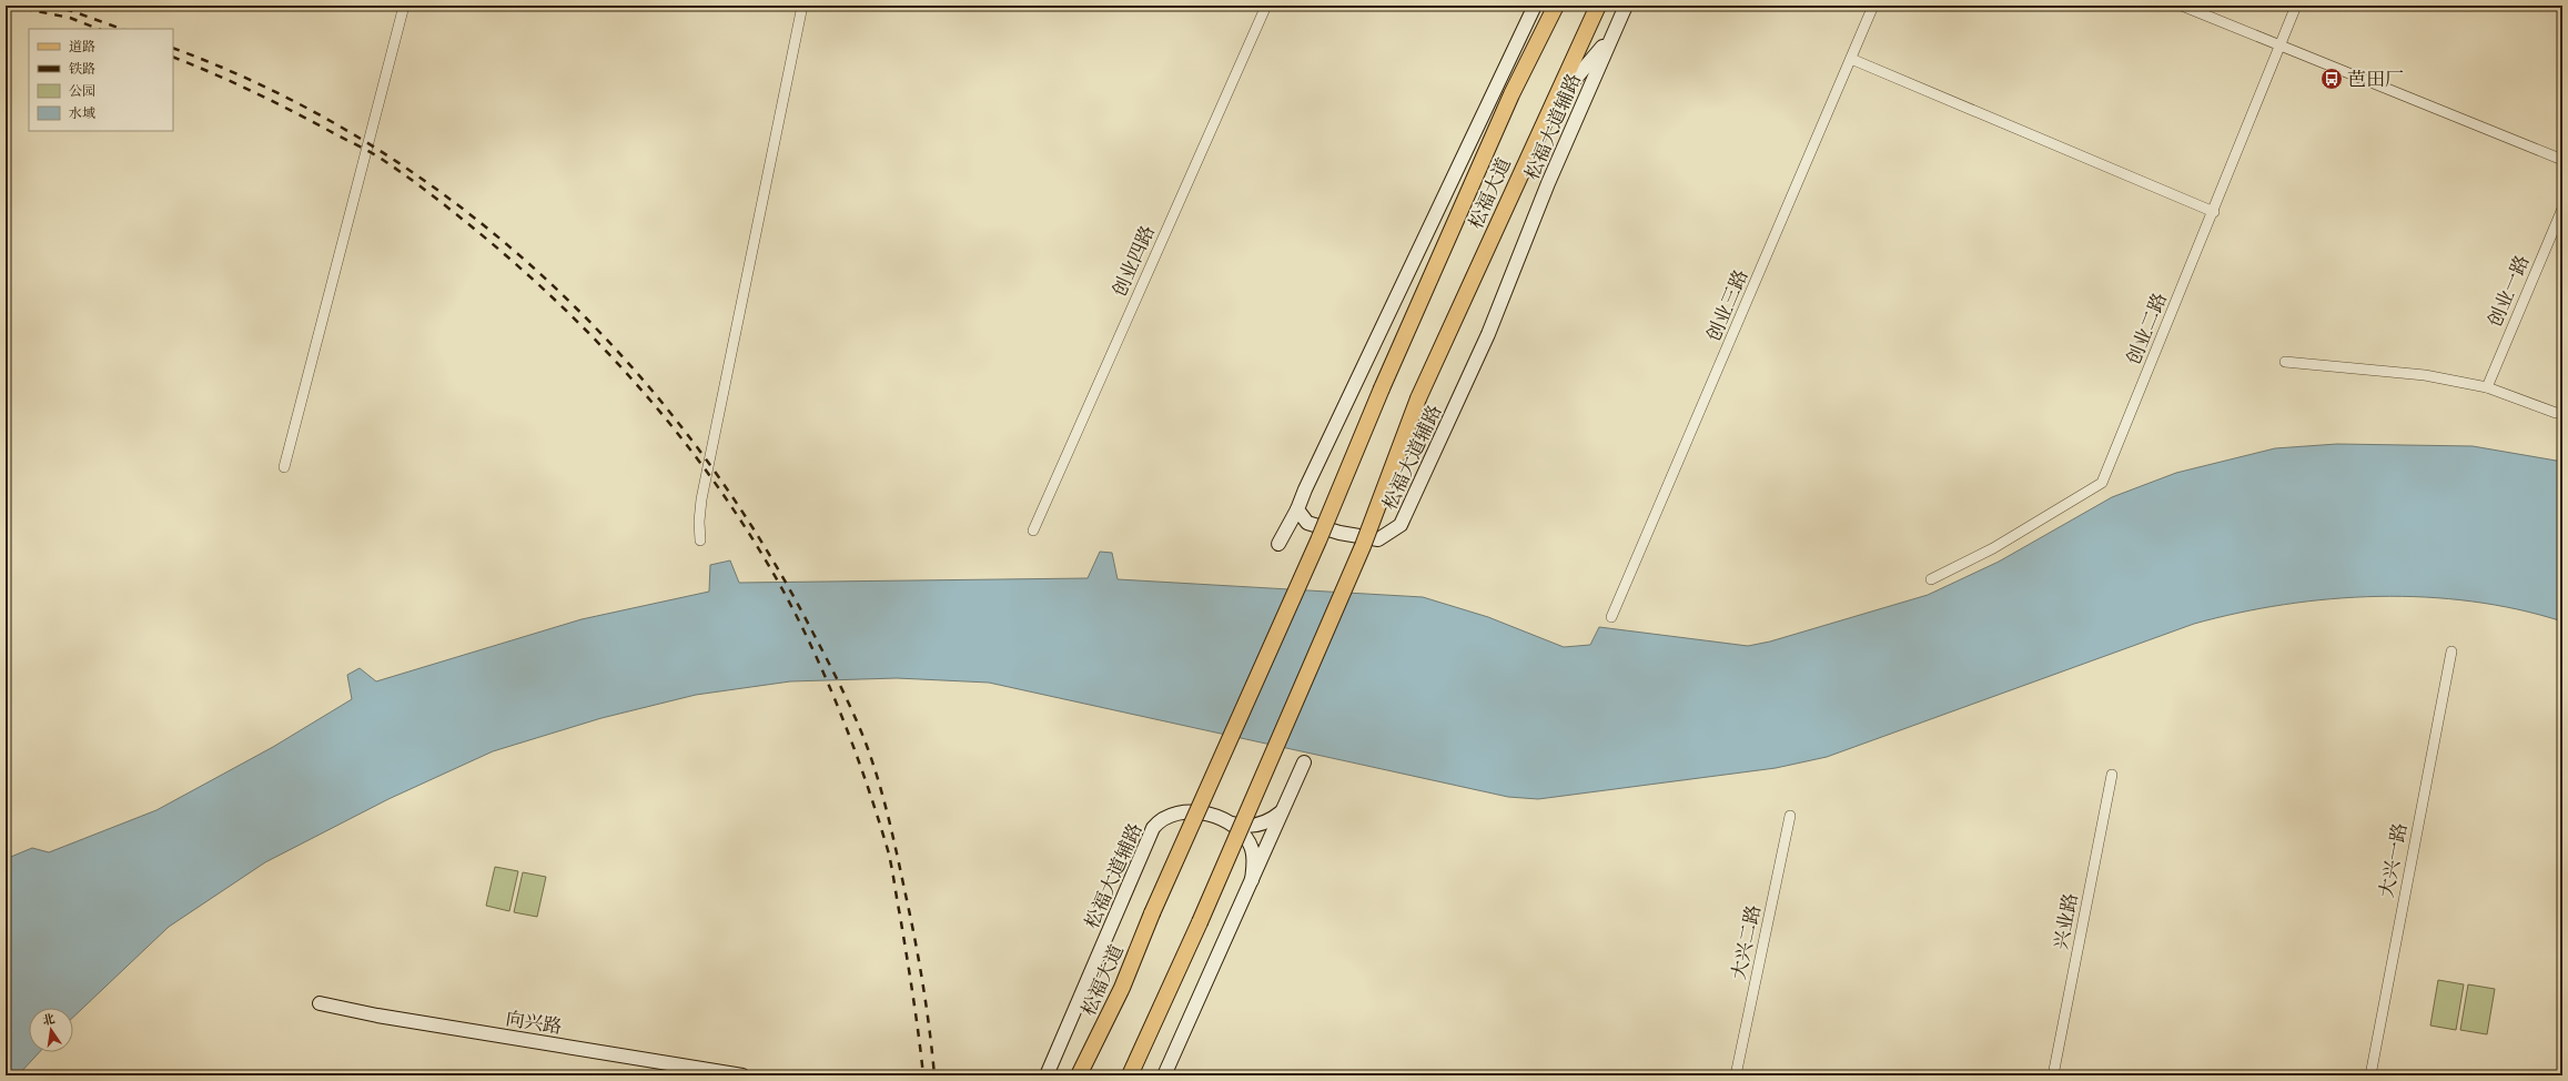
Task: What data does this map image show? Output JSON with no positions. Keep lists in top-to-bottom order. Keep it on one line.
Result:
{"streets":{"main road":["松福大道辅路","松福大道","向兴路"],"street":["创业四路","创业一路","创业三路","创业二路","大兴一路","兴业路","大兴二路"]},"places":{"bus stop":["芭田厂"]},"legend":["道路","铁路","公园","水域"],"north":"top"}
